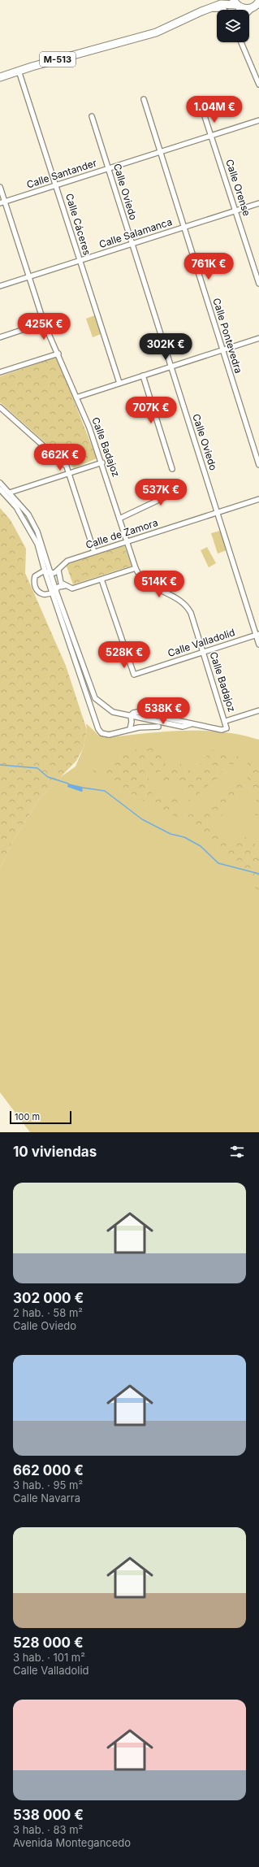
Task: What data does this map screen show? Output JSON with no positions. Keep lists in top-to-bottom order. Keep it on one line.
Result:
{"streets":{"main road":["M-513"],"street":["Calle Santander","Calle Orense","Calle Oviedo","Calle Cáceres","Calle Salamanca","Calle Pontevedra","Calle Badajoz","Calle de Zamora","Calle Valladolid"]},"crossings":[["M-513","Calle Cáceres"],["Calle Santander","Calle Orense"],["Calle Santander","Calle Oviedo"],["Calle Santander","Calle Cáceres"],["Calle Santander","Calle Pontevedra"],["Calle Santander","Calle Badajoz"],["Calle Orense","Calle Salamanca"],["Calle Oviedo","Calle Salamanca"],["Calle Oviedo","Calle de Zamora"],["Calle Oviedo","Calle Valladolid"],["Calle Cáceres","Calle Salamanca"],["Calle Salamanca","Calle Pontevedra"],["Calle Salamanca","Calle Badajoz"],["Calle Badajoz","Calle de Zamora"],["Calle Badajoz","Calle Valladolid"]],"scale_bar":"100 m","page":{"price":["1.04M €","761K €","425K €","302K €","707K €","662K €","537K €","514K €","528K €","538K €"],"scale":"100 m","heading":"10 viviendas","list":[{"name":"302 000 €","note":"2 hab. · 58 m² · Calle Oviedo"},{"name":"662 000 €","note":"3 hab. · 95 m² · Calle Navarra"},{"name":"528 000 €","note":"3 hab. · 101 m² · Calle Valladolid"},{"name":"538 000 €","note":"3 hab. · 83 m² · Avenida Montegancedo"}]}}
